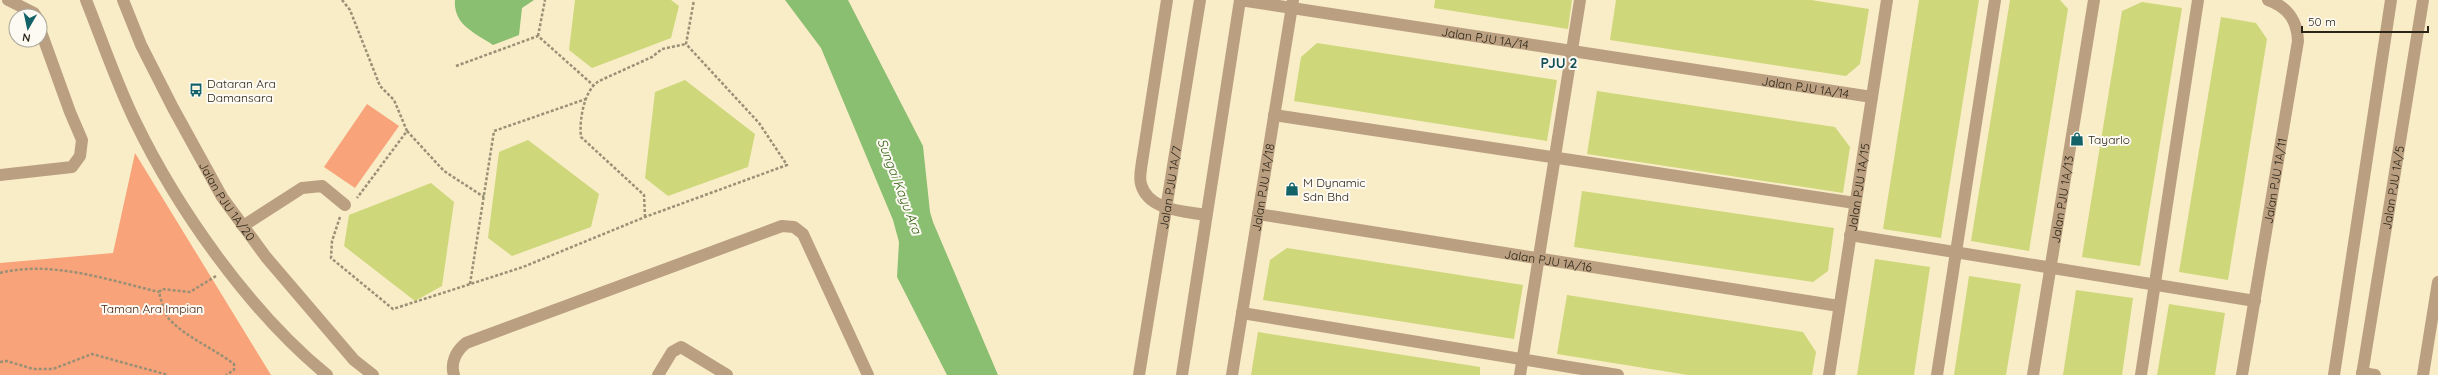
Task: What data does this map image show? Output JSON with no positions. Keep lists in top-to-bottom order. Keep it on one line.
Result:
{"streets":{"street":["Jalan PJU 1A/14","Jalan PJU 1A/11","Jalan PJU 1A/5","Jalan PJU 1A/7","Jalan PJU 1A/18","Jalan PJU 1A/15","Jalan PJU 1A/13","Jalan PJU 1A/20","Jalan PJU 1A/16"]},"crossings":[["Jalan PJU 1A/14","Jalan PJU 1A/18"],["Jalan PJU 1A/14","Jalan PJU 1A/15"],["Jalan PJU 1A/18","Jalan PJU 1A/16"],["Jalan PJU 1A/15","Jalan PJU 1A/16"]],"districts":["PJU 2"],"water":["Sungai Kayu Ara"],"parks":["Taman Ara Impian"],"places":{"bus stop":["Dataran Ara Damansara"],"shop":["Tayarlo","M Dynamic Sdn Bhd"]},"scale_bar":"50 m","north":"bottom"}
